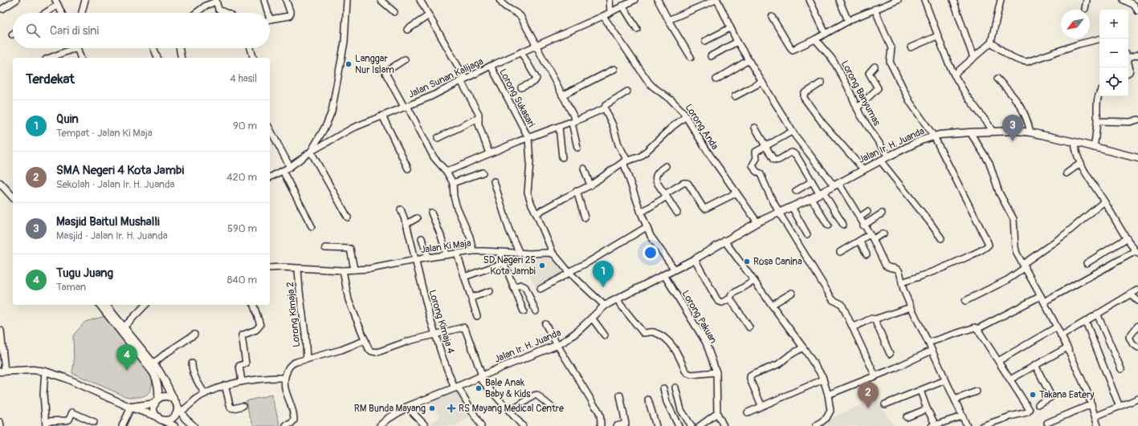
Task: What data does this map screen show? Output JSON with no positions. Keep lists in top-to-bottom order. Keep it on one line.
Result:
{"streets":{"main road":["Jalan Ir. H. Juanda"],"street":["Jalan Sunan Kalijaga","Lorong Banyumas","Lorong Sukasari","Lorong Anda","Jalan Ki Maja","Lorong Kimaja 2","Lorong Pakuan","Lorong Kimaja 4"]},"crossings":[["Jalan Sunan Kalijaga","Lorong Sukasari"],["Jalan Sunan Kalijaga","Lorong Anda"],["Lorong Banyumas","Jalan Ir. H. Juanda"],["Lorong Anda","Jalan Ir. H. Juanda"],["Jalan Ir. H. Juanda","Lorong Pakuan"],["Jalan Ir. H. Juanda","Lorong Kimaja 4"],["Jalan Ki Maja","Lorong Kimaja 2"],["Jalan Ki Maja","Lorong Kimaja 4"]],"places":{"other":["Langgar Nur Islam","Rosa Canina","SD Negeri 25 Kota Jambi","Bale Anak Baby & Kids","Takana Eatery","RM Bunda Mayang"],"health":["RS Mayang Medical Centre"]},"north":"bottom left","page":{"map_buttons":["+","−"],"search":"Cari di sini","heading":["Terdekat","4 hasil"],"list":[{"mark":"1","name":"Quin","note":"Tempat · Jalan Ki Maja","value":"90 m"},{"mark":"2","name":"SMA Negeri 4 Kota Jambi","note":"Sekolah · Jalan Ir. H. Juanda","value":"420 m"},{"mark":"3","name":"Masjid Baitul Mushalli","note":"Masjid · Jalan Ir. H. Juanda","value":"590 m"},{"mark":"4","name":"Tugu Juang","note":"Taman","value":"840 m"}],"pins":["3","1","4","2"]}}
